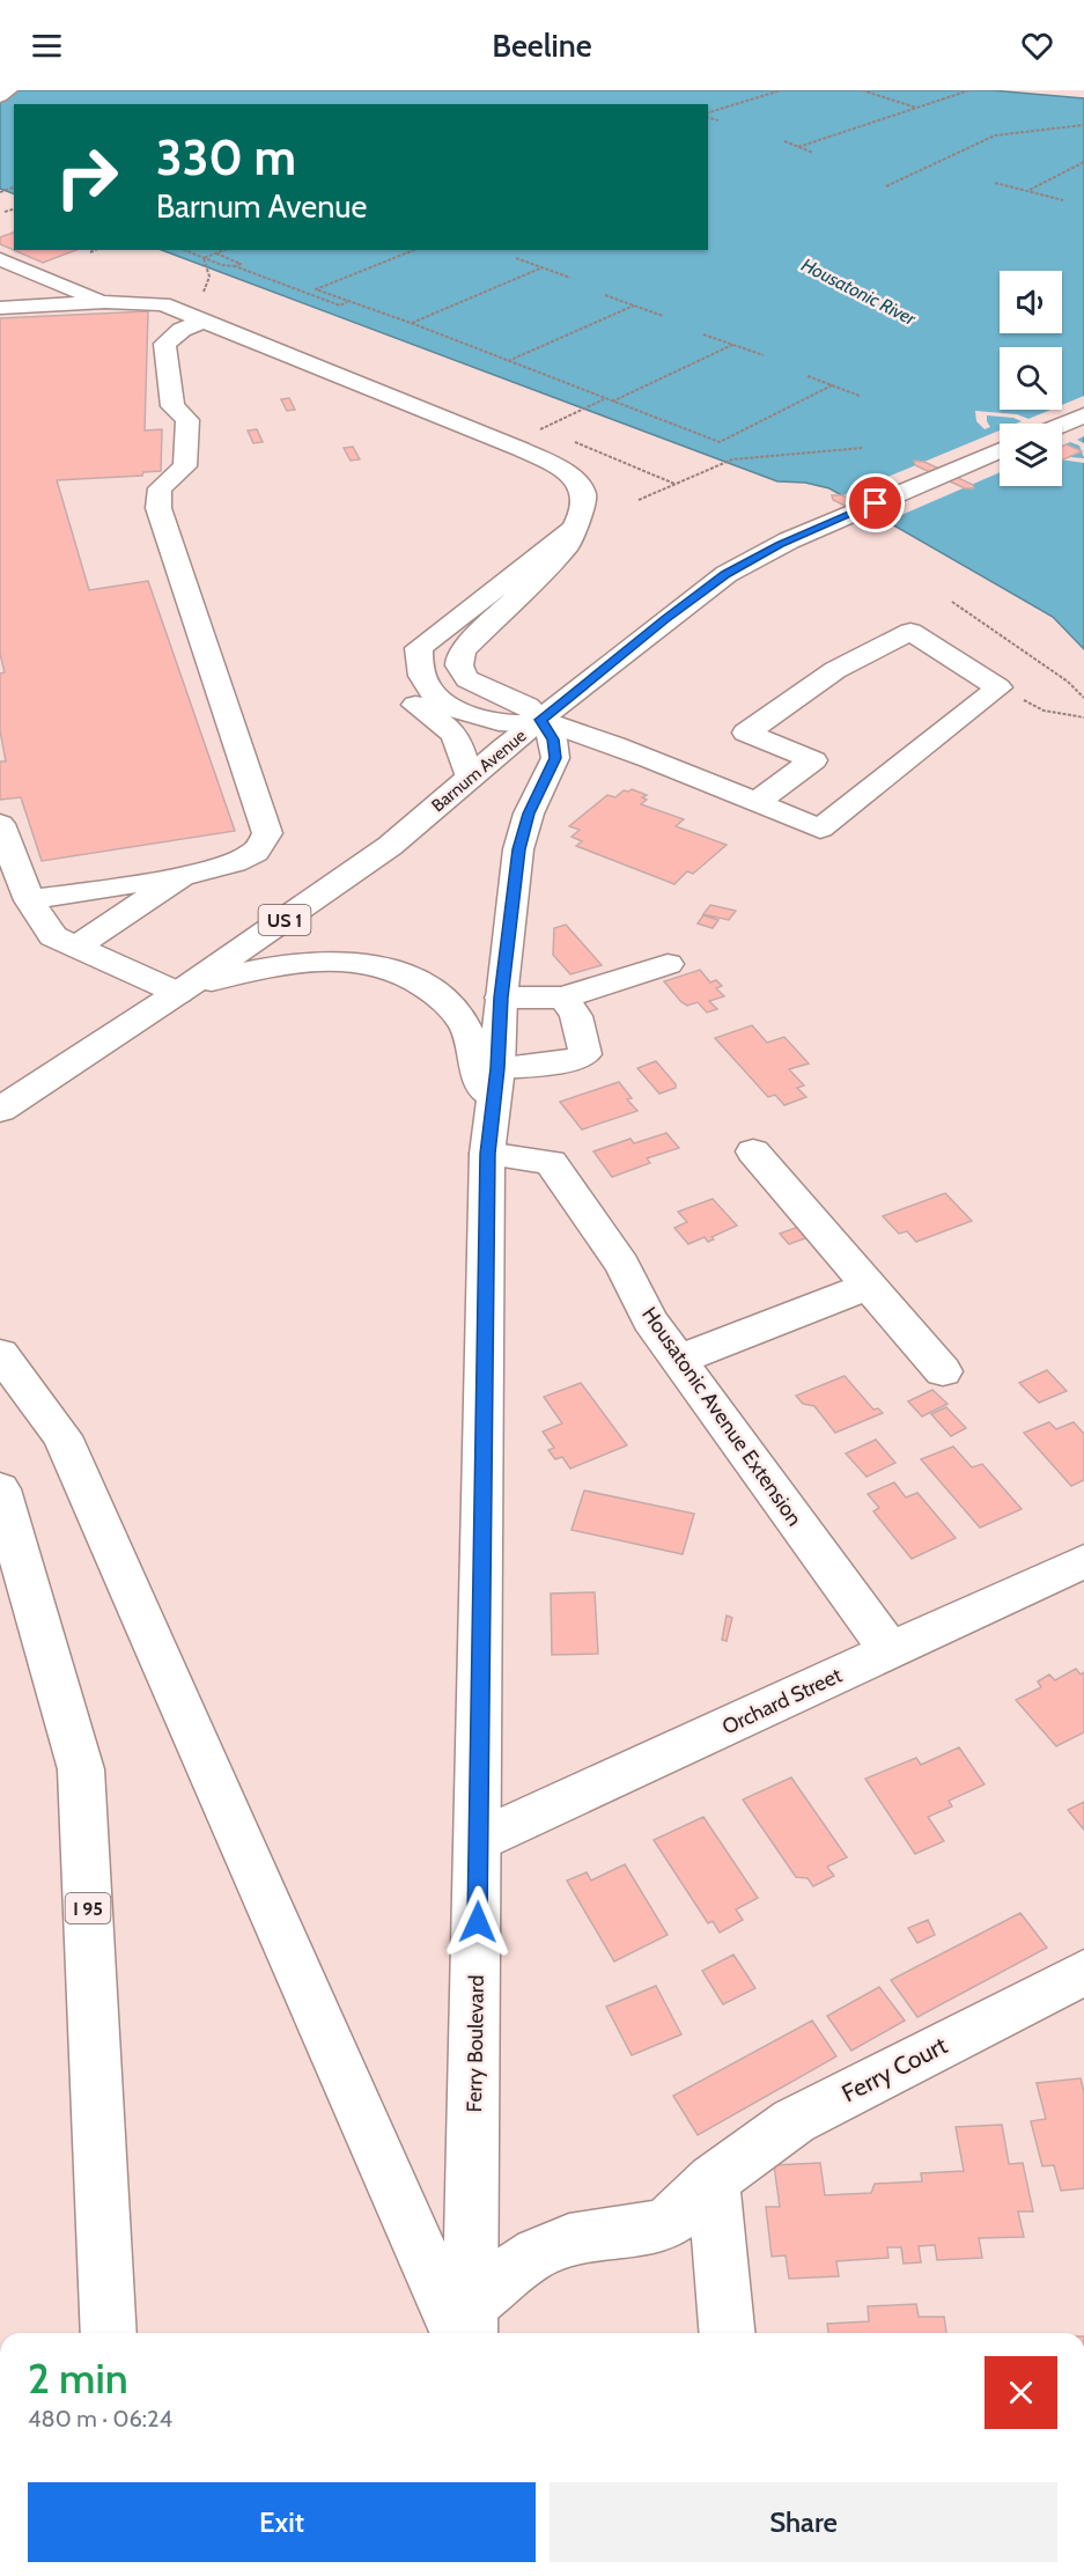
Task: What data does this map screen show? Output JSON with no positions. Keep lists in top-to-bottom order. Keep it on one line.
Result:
{"streets":{"main road":["Barnum Avenue","US 1","Housatonic Avenue Extension","Orchard Street","I 95","Ferry Boulevard","Ferry Court"]},"crossings":[["Barnum Avenue","Ferry Boulevard"],["Housatonic Avenue Extension","Orchard Street"],["Housatonic Avenue Extension","Ferry Boulevard"],["Orchard Street","Ferry Boulevard"],["Ferry Boulevard","Ferry Court"]],"water":["Housatonic River"],"page":{"header":"Beeline","turn":["330 m","Barnum Avenue"],"heading":["2 min","480 m · 06:24"],"buttons":["Exit","Share"]}}
